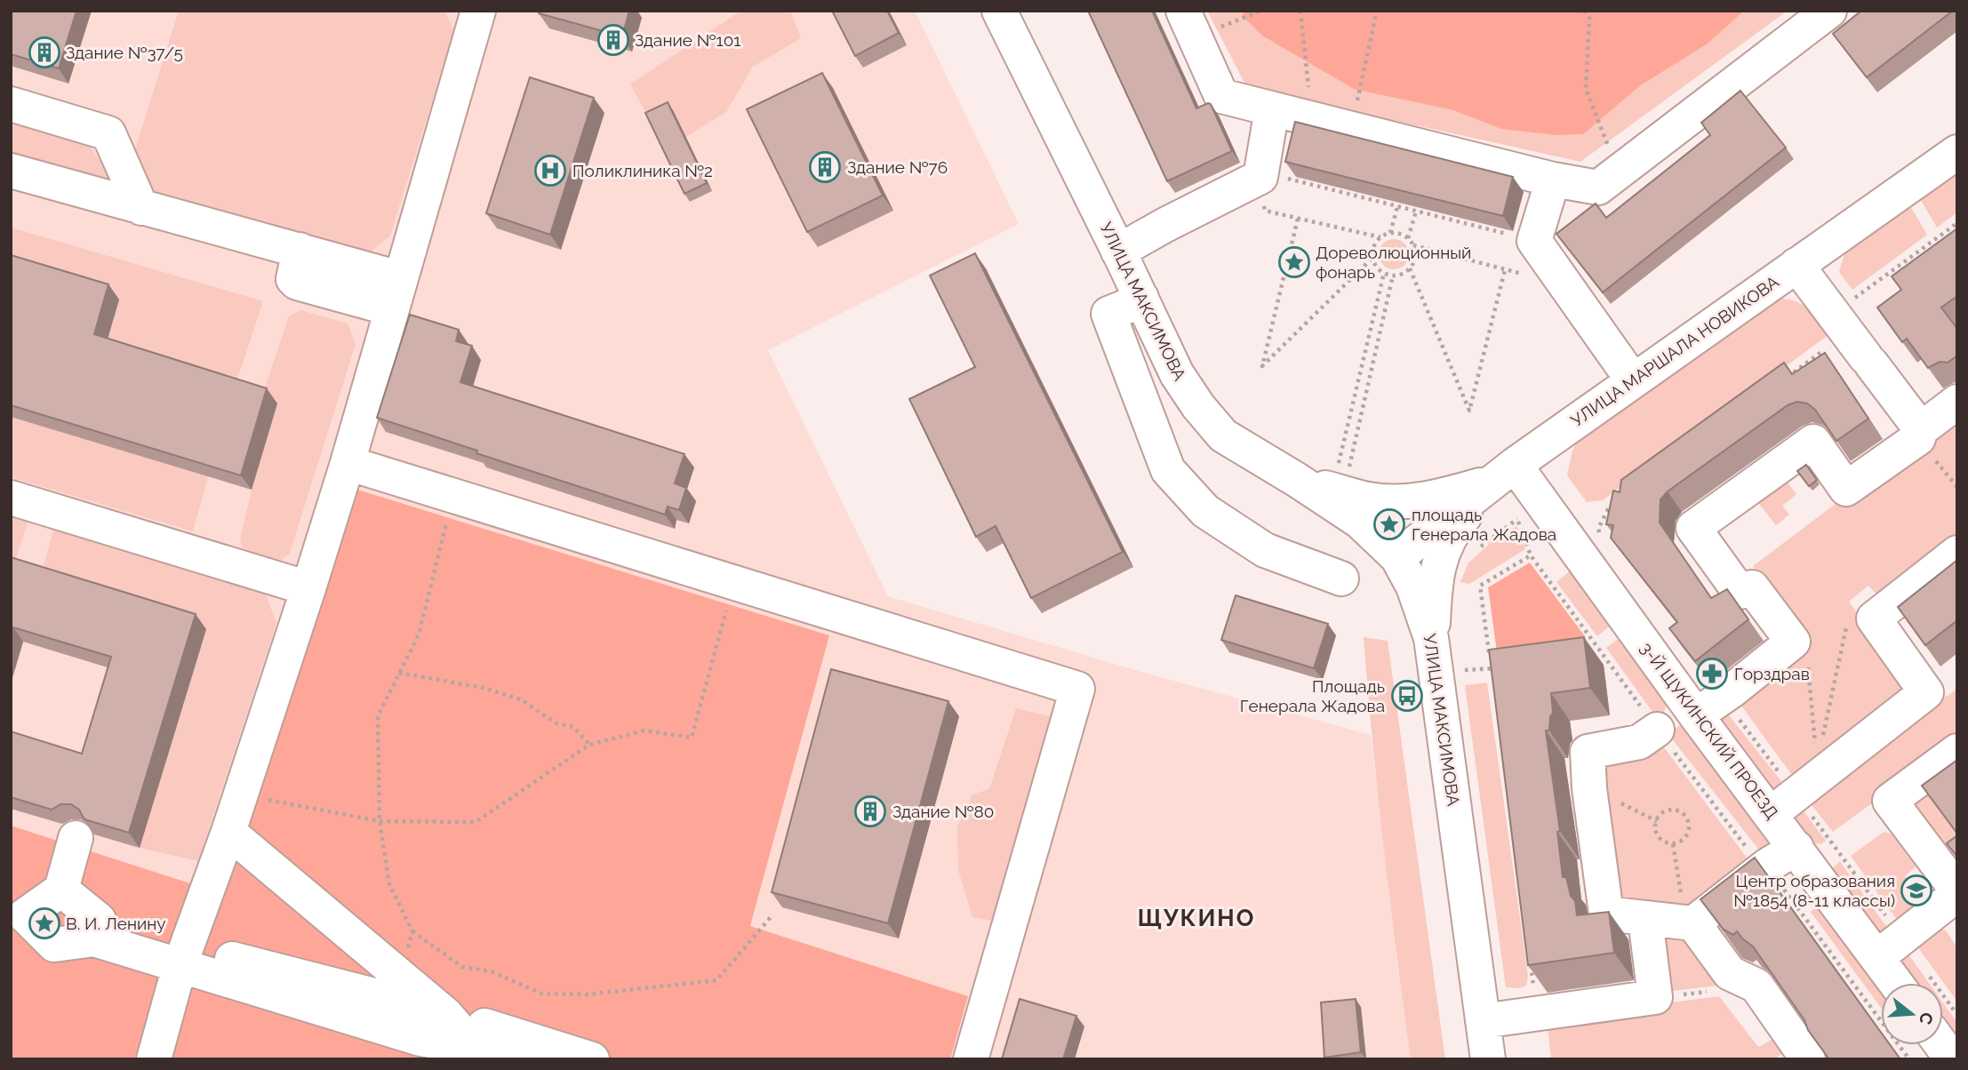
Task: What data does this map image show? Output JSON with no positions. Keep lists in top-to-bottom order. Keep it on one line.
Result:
{"streets":{"street":["УЛИЦА МАКСИМОВА","УЛИЦА МАРШАЛА НОВИКОВА","3-Й ЩУКИНСКИЙ ПРОЕЗД"]},"crossings":[["УЛИЦА МАКСИМОВА","УЛИЦА МАРШАЛА НОВИКОВА"],["УЛИЦА МАРШАЛА НОВИКОВА","3-Й ЩУКИНСКИЙ ПРОЕЗД"]],"districts":["ЩУКИНО"],"places":{"building":["Здание №101","Здание №37/5","Здание №76","Здание №80"],"hospital":["Поликлиника №2"],"place":["Дореволюционный фонарь","площадь Генерала Жадова","В. И. Ленину"],"pharmacy":["Горздрав"],"bus stop":["Площадь Генерала Жадова"],"school or university":["Центр образования №1854 (8-11 классы)"]},"north":"right"}
